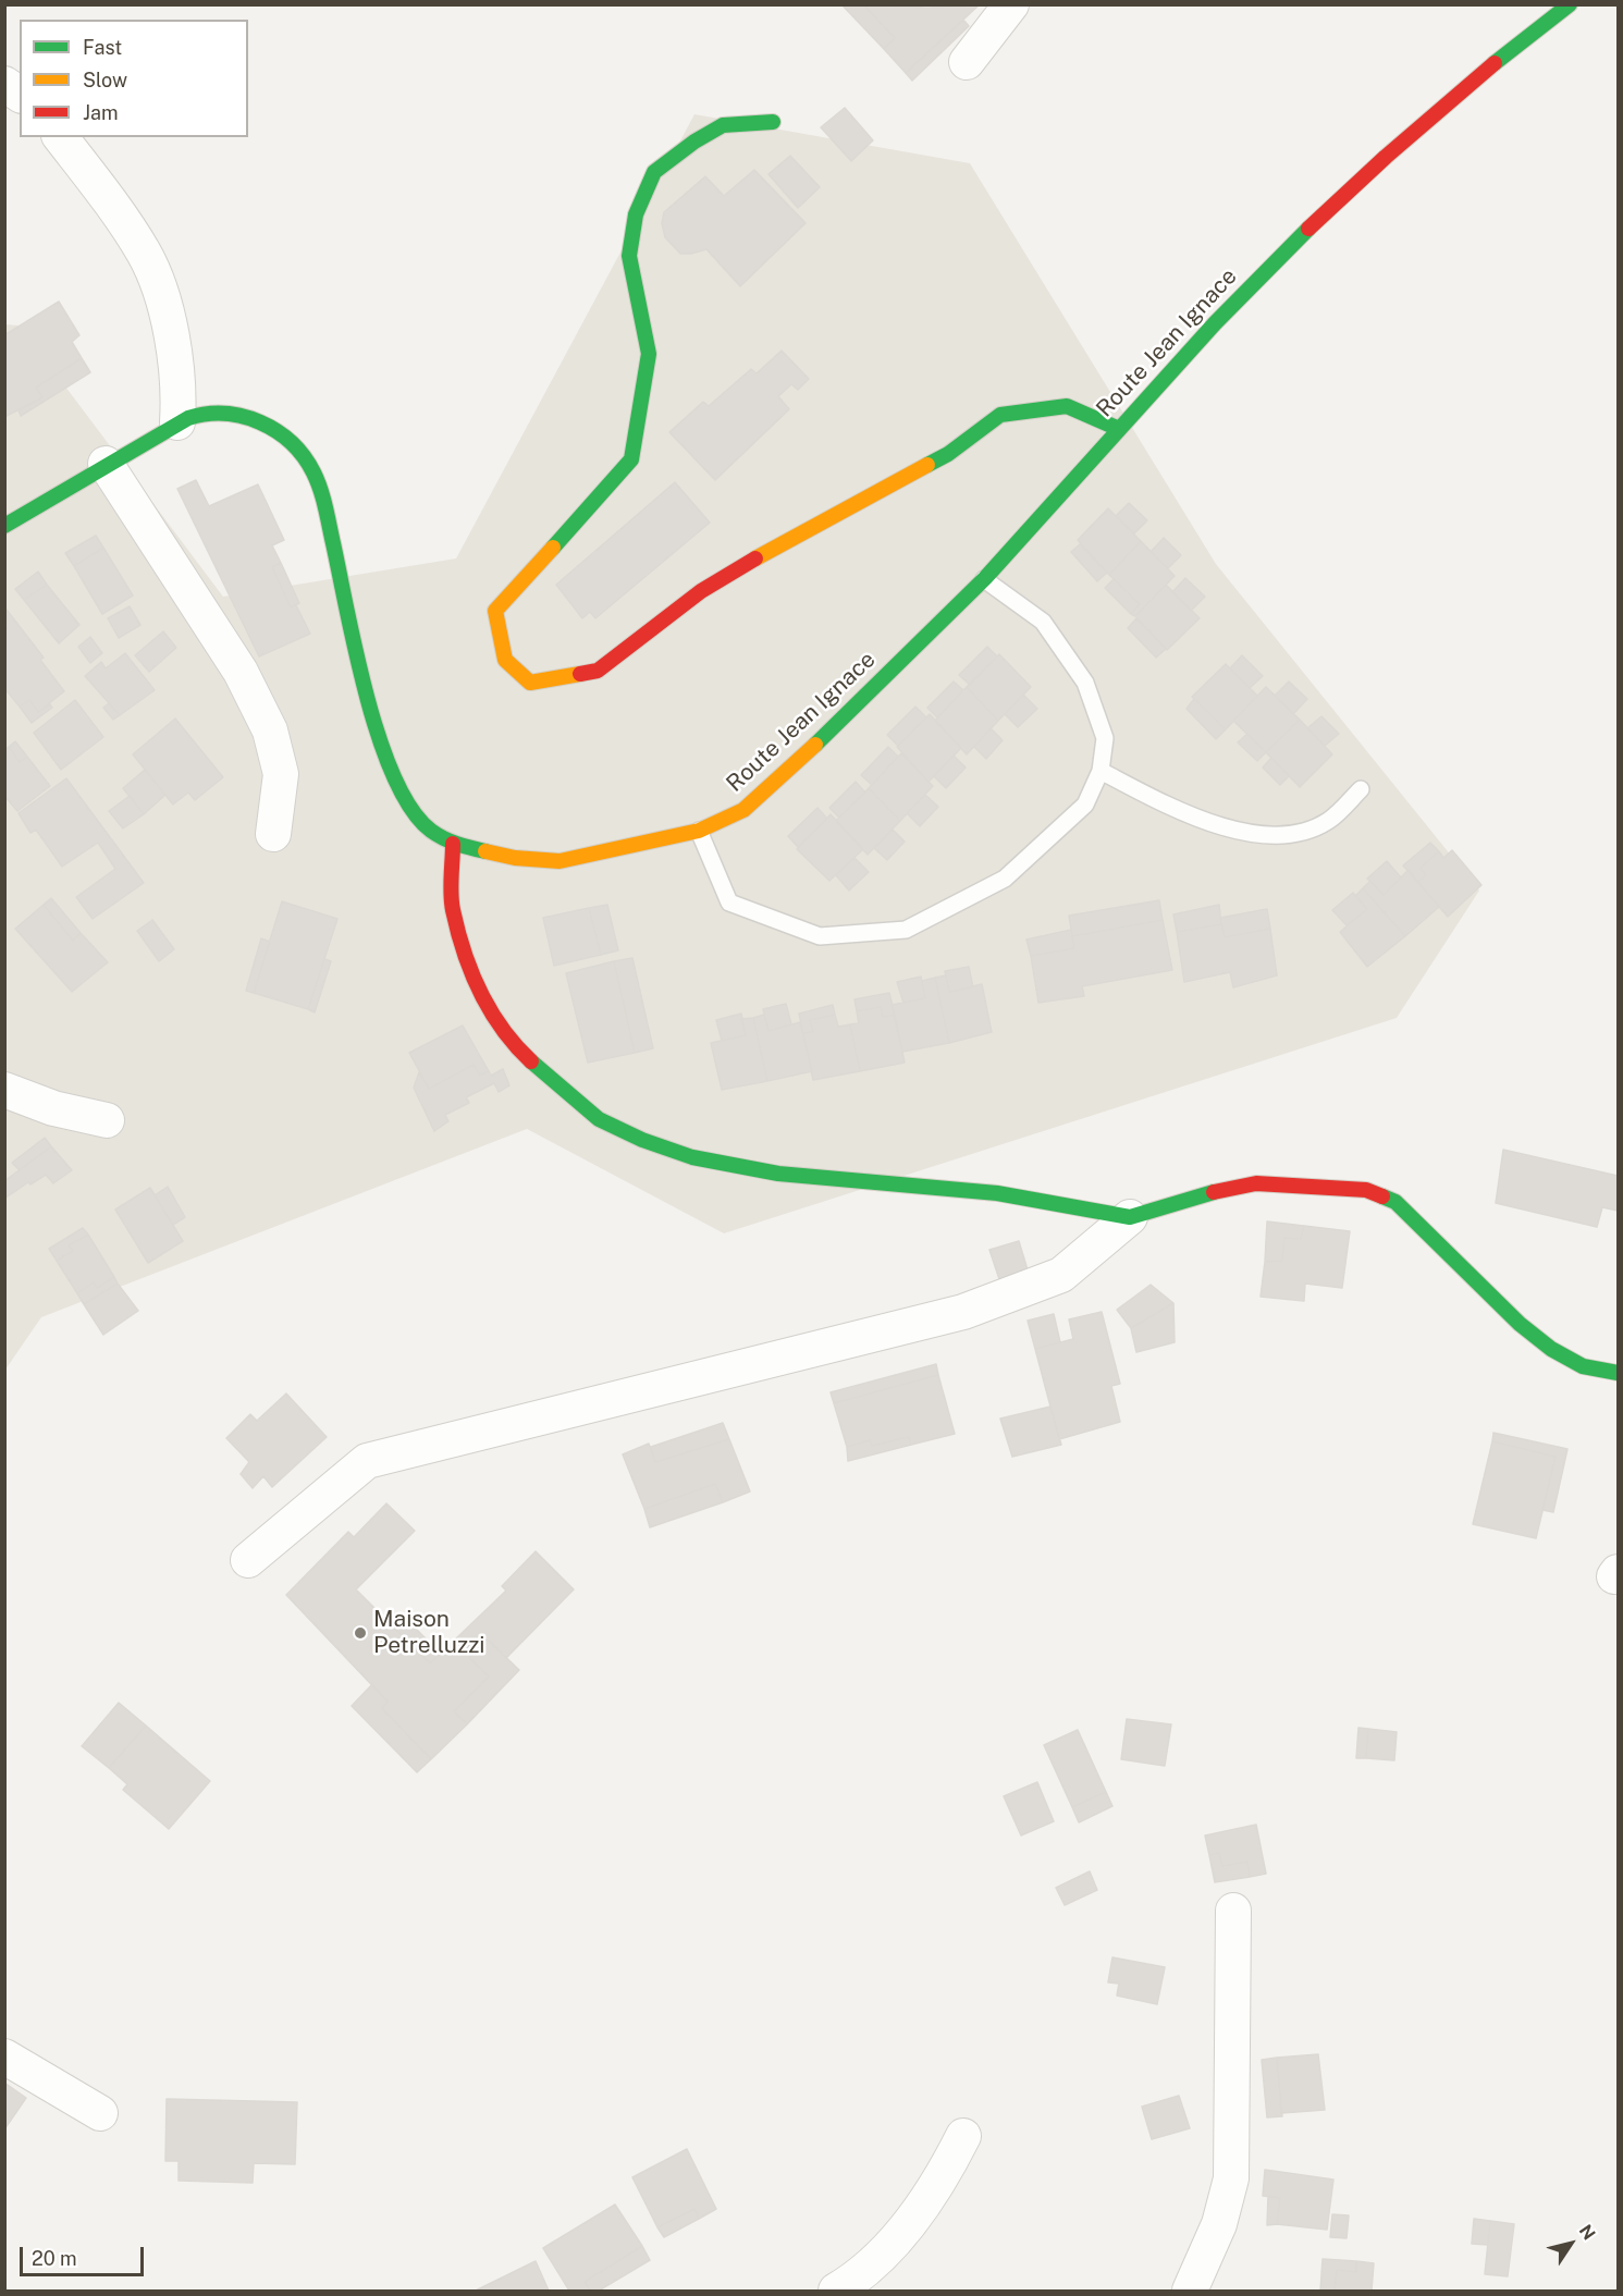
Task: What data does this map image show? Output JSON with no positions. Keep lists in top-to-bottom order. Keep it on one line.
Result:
{"streets":{"street":["Route Jean Ignace"]},"places":["Maison Petrelluzzi"],"legend":["Fast","Slow","Jam"],"scale_bar":"20 m","north":"top right"}
